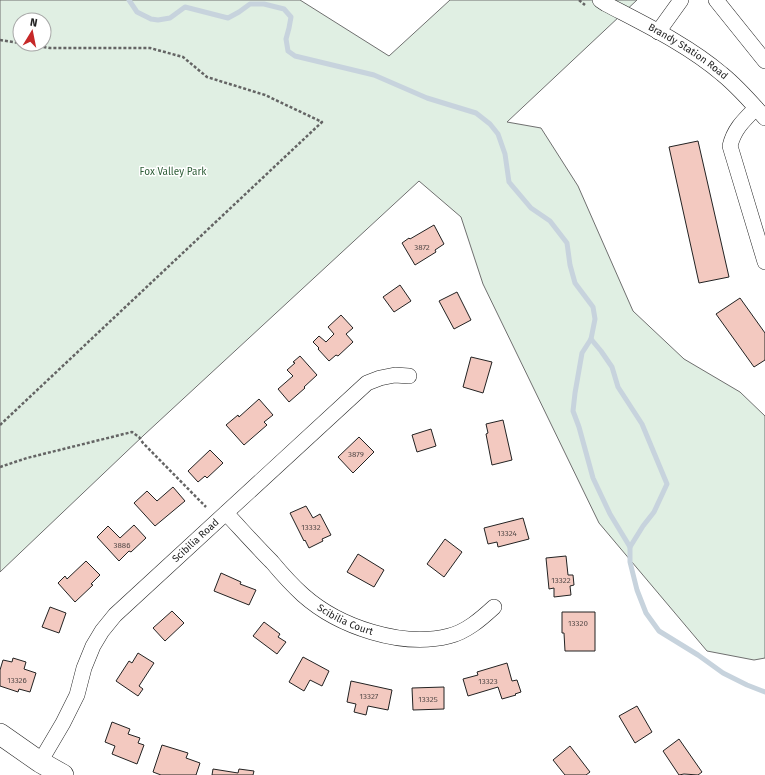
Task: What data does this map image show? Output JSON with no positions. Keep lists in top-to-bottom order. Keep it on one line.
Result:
{"streets":{"street":["Brandy Station Road","Scibilia Road","Scibilia Court"]},"crossings":[["Scibilia Road","Scibilia Court"]],"parks":["Fox Valley Park"],"house_numbers":["3872","3879","13332","13324","3886","13322","13320","13326","13323","13327","13325"],"north":"top"}
